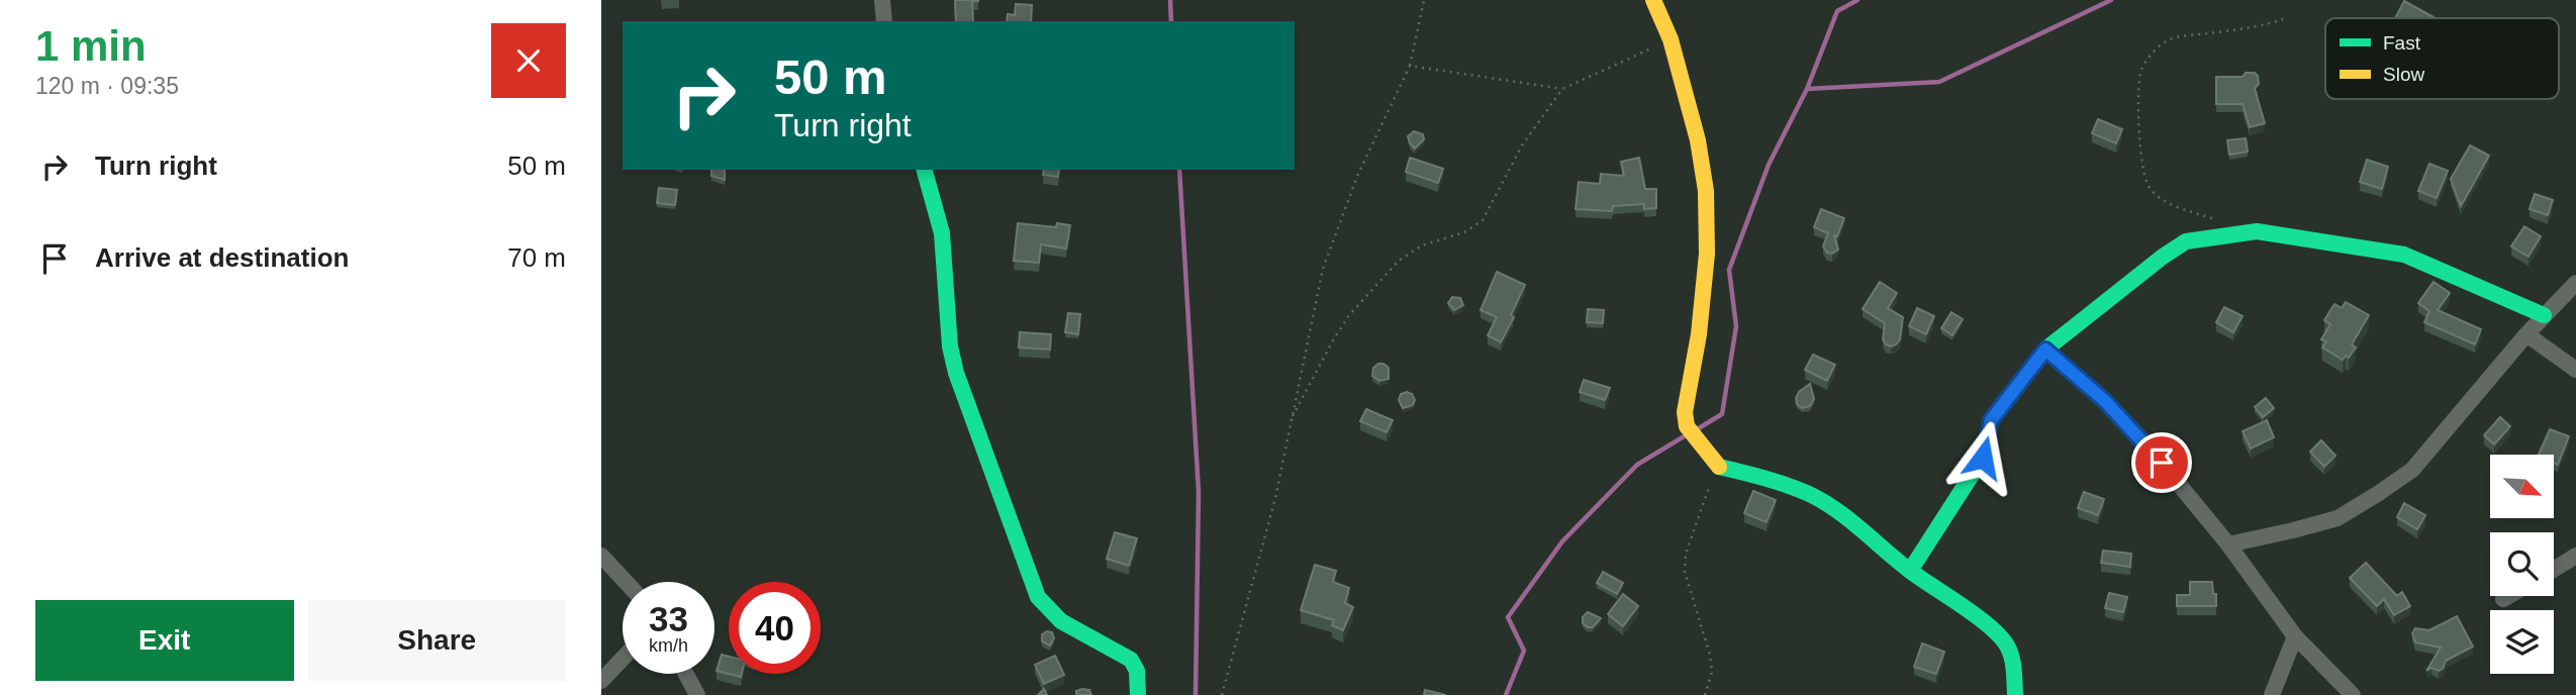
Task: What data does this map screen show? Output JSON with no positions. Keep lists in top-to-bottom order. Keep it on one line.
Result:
{"legend":["Fast","Slow"],"north":"bottom right","page":{"heading":["1 min","120 m · 09:35"],"turn":["50 m","Turn right"],"list":[{"name":"Turn right","value":"50 m"},{"name":"Arrive at destination","value":"70 m"}],"speed":"33 km/h","limit":"40","buttons":["Exit","Share"]}}
